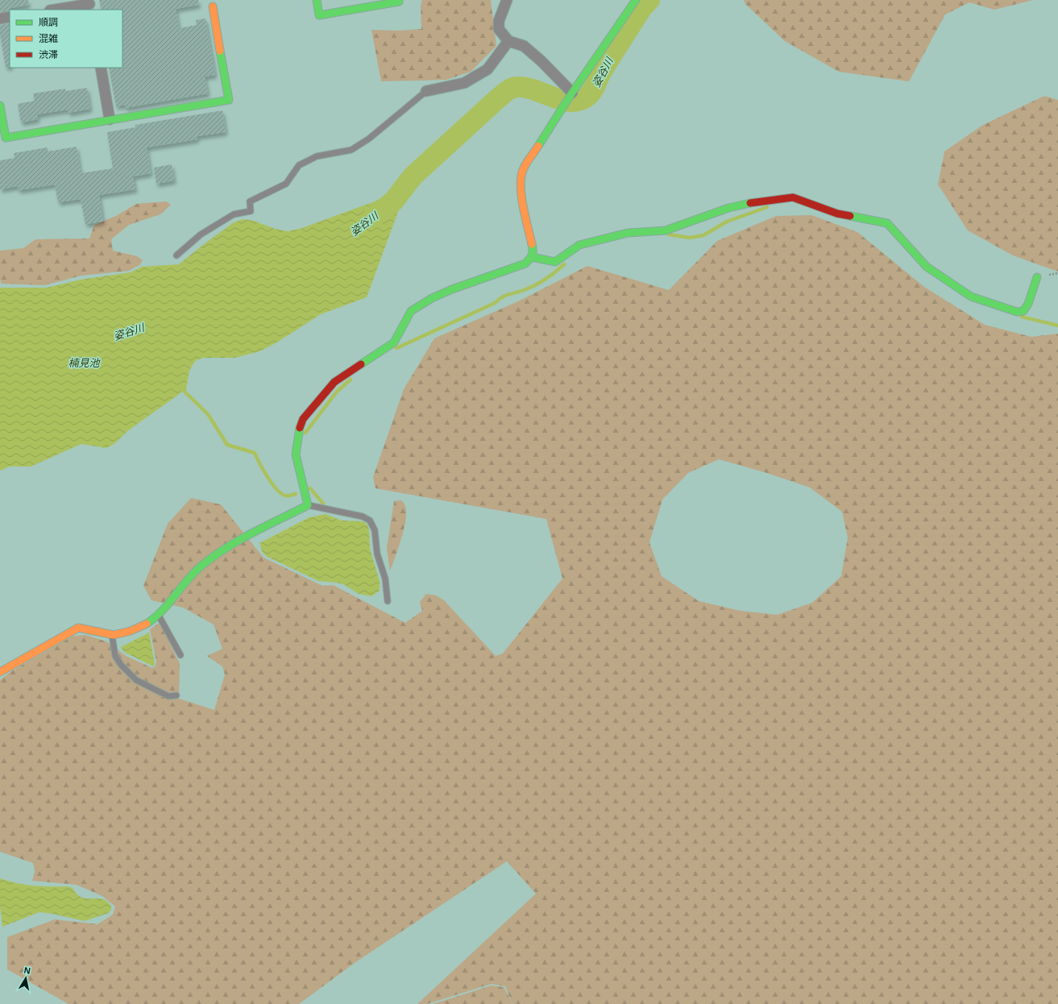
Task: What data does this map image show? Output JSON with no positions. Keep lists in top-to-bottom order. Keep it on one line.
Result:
{"water":["姿谷川","楠見池"],"legend":["順調","混雑","渋滞"],"north":"top"}
